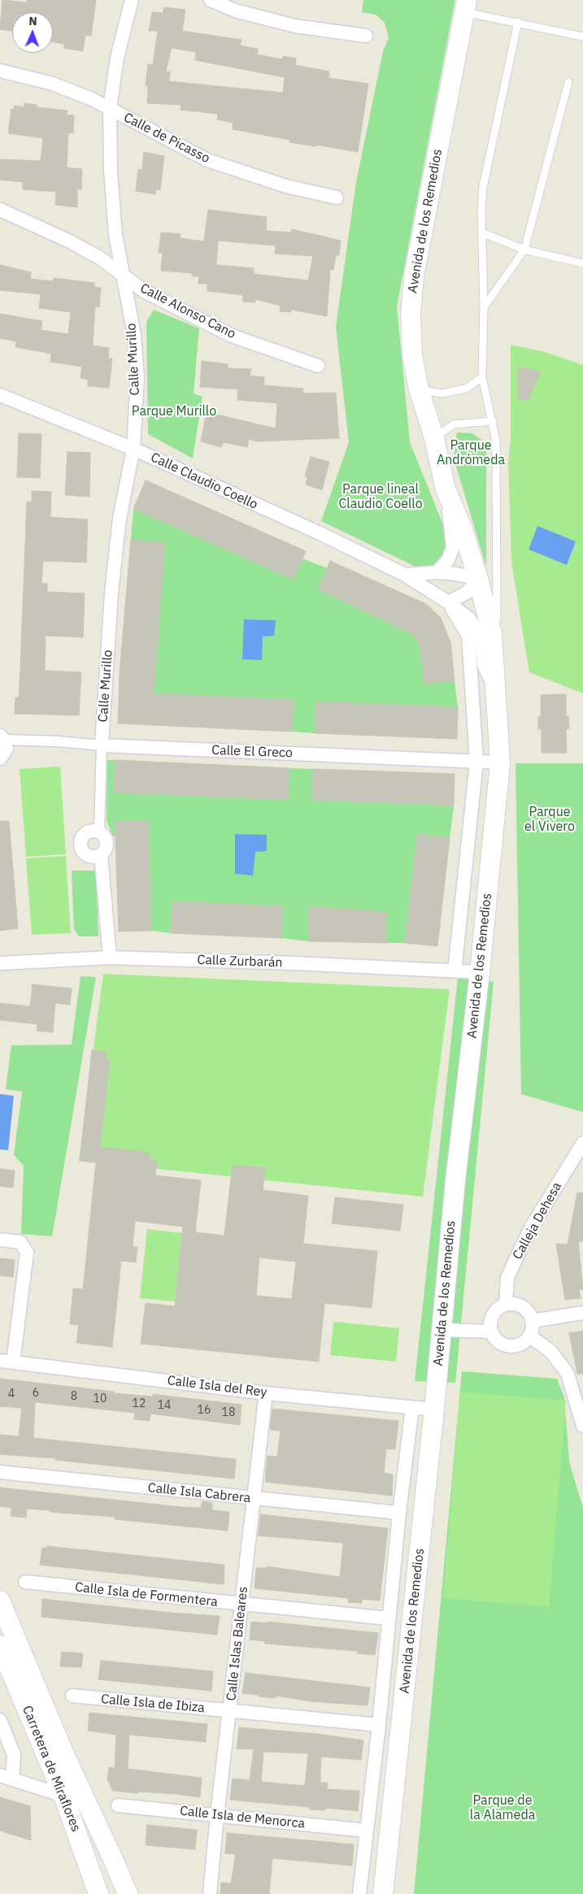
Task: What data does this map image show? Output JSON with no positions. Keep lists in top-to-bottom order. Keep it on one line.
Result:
{"streets":{"main road":["Avenida de los Remedios","Carretera de Miraflores"],"street":["Calle de Picasso","Calle Alonso Cano","Calle Murillo","Calle Claudio Coello","Calle El Greco","Calle Zurbarán","Calleja Dehesa","Calle Isla del Rey","Calle Isla Cabrera","Calle Isla de Formentera","Calle Islas Baleares","Calle Isla de Ibiza","Calle Isla de Menorca"]},"crossings":[["Calle de Picasso","Calle Murillo"],["Avenida de los Remedios","Calle Claudio Coello"],["Avenida de los Remedios","Calle El Greco"],["Avenida de los Remedios","Calle Zurbarán"],["Avenida de los Remedios","Calle Isla del Rey"],["Avenida de los Remedios","Calle Isla Cabrera"],["Avenida de los Remedios","Calle Isla de Formentera"],["Avenida de los Remedios","Calle Isla de Ibiza"],["Avenida de los Remedios","Calle Isla de Menorca"],["Calle Alonso Cano","Calle Murillo"],["Calle Murillo","Calle Claudio Coello"],["Calle Murillo","Calle El Greco"],["Calle Isla del Rey","Calle Islas Baleares"],["Calle Isla Cabrera","Calle Islas Baleares"],["Calle Isla de Formentera","Calle Islas Baleares"],["Calle Islas Baleares","Calle Isla de Ibiza"],["Calle Islas Baleares","Calle Isla de Menorca"]],"parks":["Parque Murillo","Parque Andrómeda","Parque lineal Claudio Coello","Parque el Vivero","Parque de la Alameda"],"house_numbers":["6","4","8","10","12","14","16","18"],"north":"top"}
